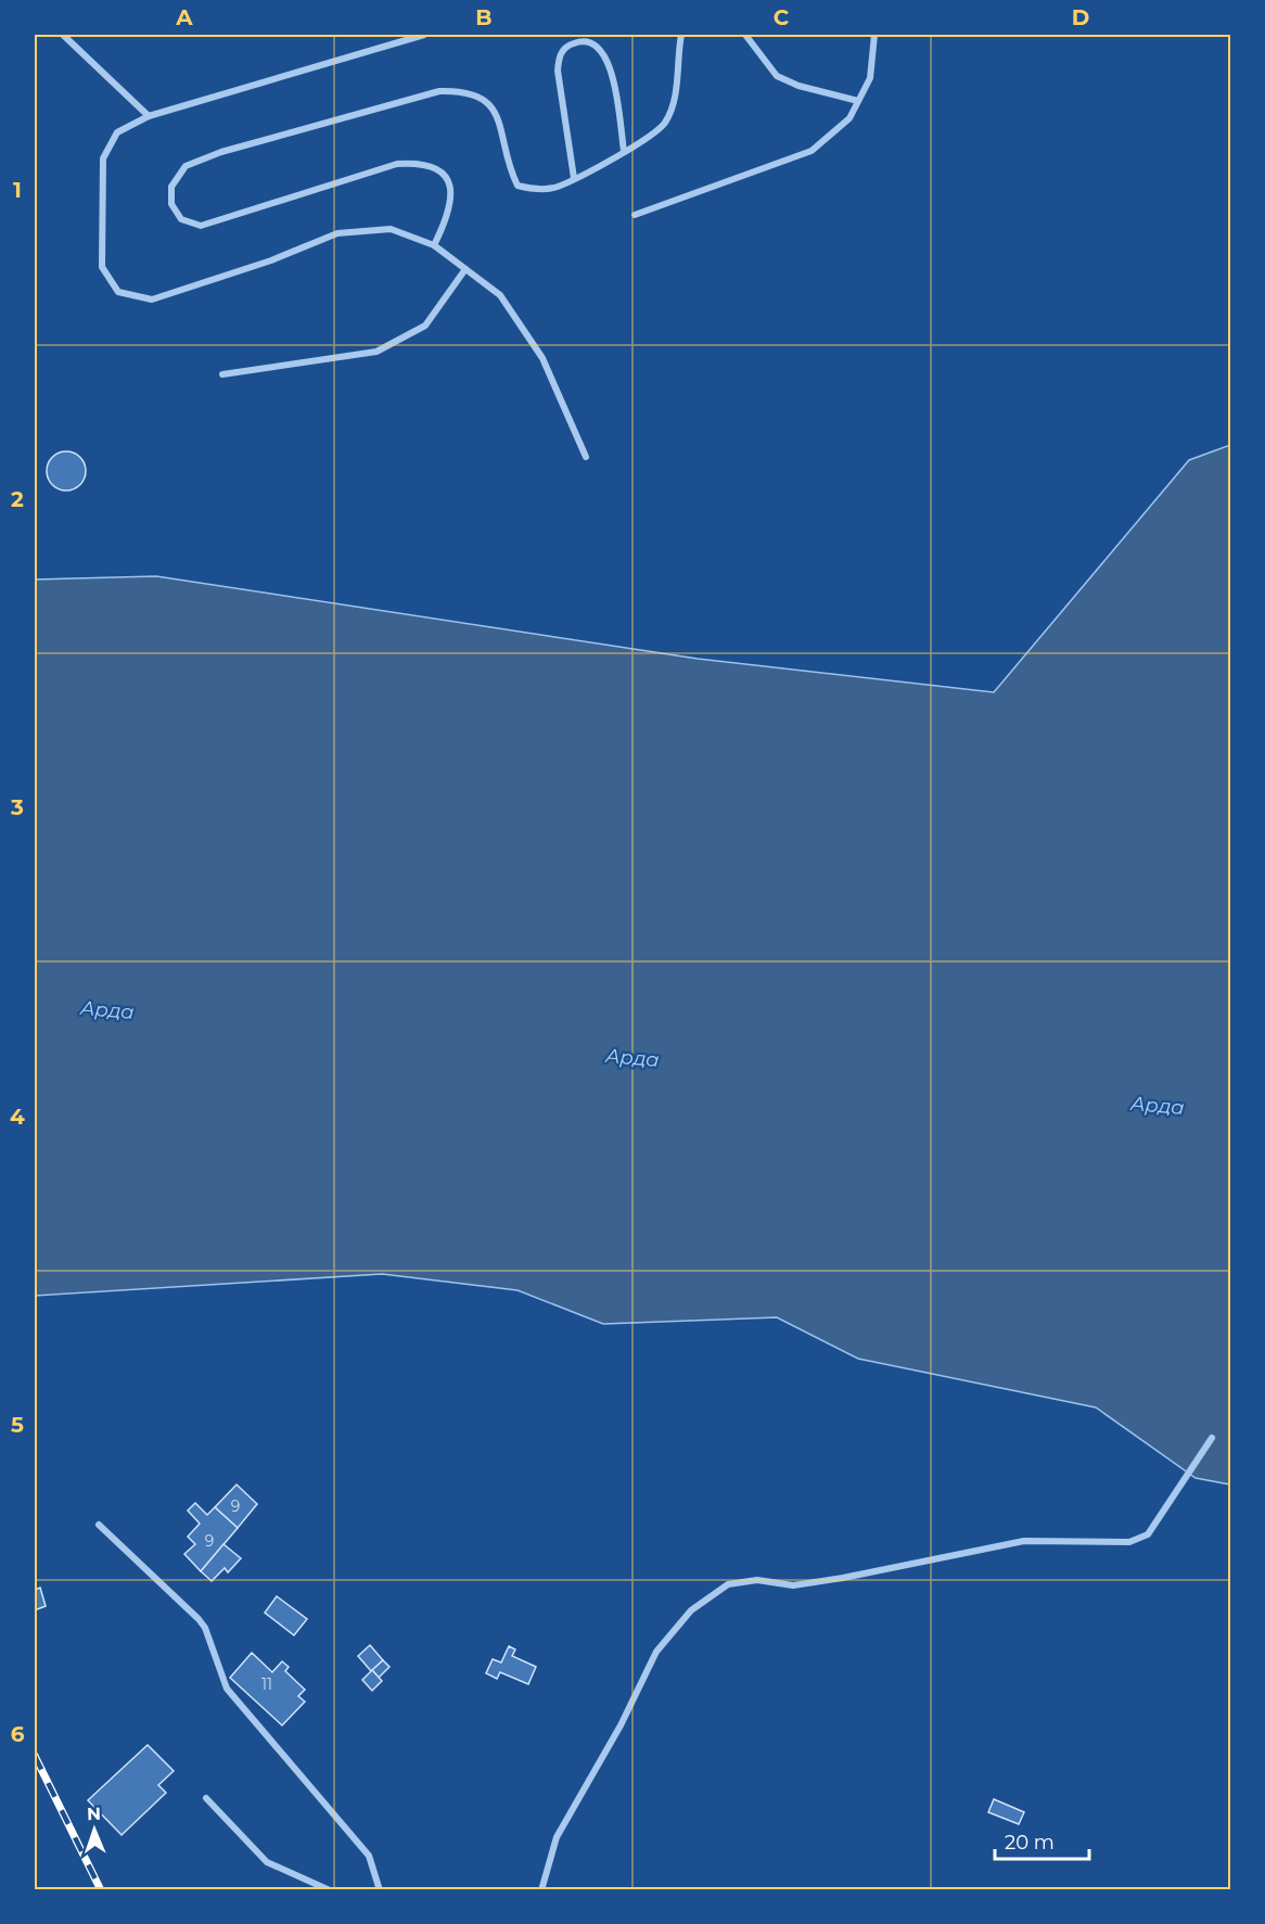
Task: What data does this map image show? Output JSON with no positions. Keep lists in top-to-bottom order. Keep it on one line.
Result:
{"water":["Арда"],"house_numbers":["9","9","11"],"scale_bar":"20 m","north":"top","grid":{"columns":["A","B","C","D"],"rows":["1","2","3","4","5","6"]}}
